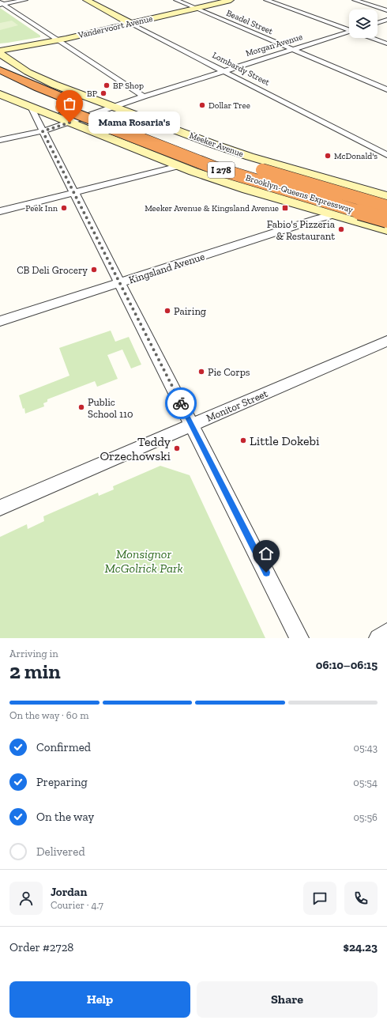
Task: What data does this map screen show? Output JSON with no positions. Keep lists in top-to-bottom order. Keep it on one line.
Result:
{"streets":{"highway":["I 278","Brooklyn-Queens Expressway"],"main road":["Vandervoort Avenue","Lombardy Street","Meeker Avenue"],"street":["Beadel Street","Morgan Avenue","Kingsland Avenue","Monitor Street"]},"crossings":[["Beadel Street","Vandervoort Avenue"],["Beadel Street","Morgan Avenue"],["Vandervoort Avenue","Lombardy Street"],["Morgan Avenue","Lombardy Street"],["Morgan Avenue","Meeker Avenue"],["Meeker Avenue","Kingsland Avenue"]],"parks":["Monsignor McGolrick Park"],"places":{"other":["BP Shop","BP","Dollar Tree","Mama Rosaria's","McDonald's","Peek Inn","Fabio's Pizzeria & Restaurant","CB Deli Grocery","Pairing","Pie Corps","Public School 110","Little Dokebi","Teddy Orzechowski"],"transit":["Meeker Avenue & Kingsland Avenue"]},"page":{"bubble":"Mama Rosaria's","heading":["2 min","Arriving in","06:10–06:15"],"panel":["Jordan","Courier · 4.7","Order #2728","$24.23"],"bar":"On the way · 60 m","list":[["Confirmed","05:43"],["Preparing","05:54"],["On the way","05:56"],"Delivered"],"buttons":["Help","Share"]}}
